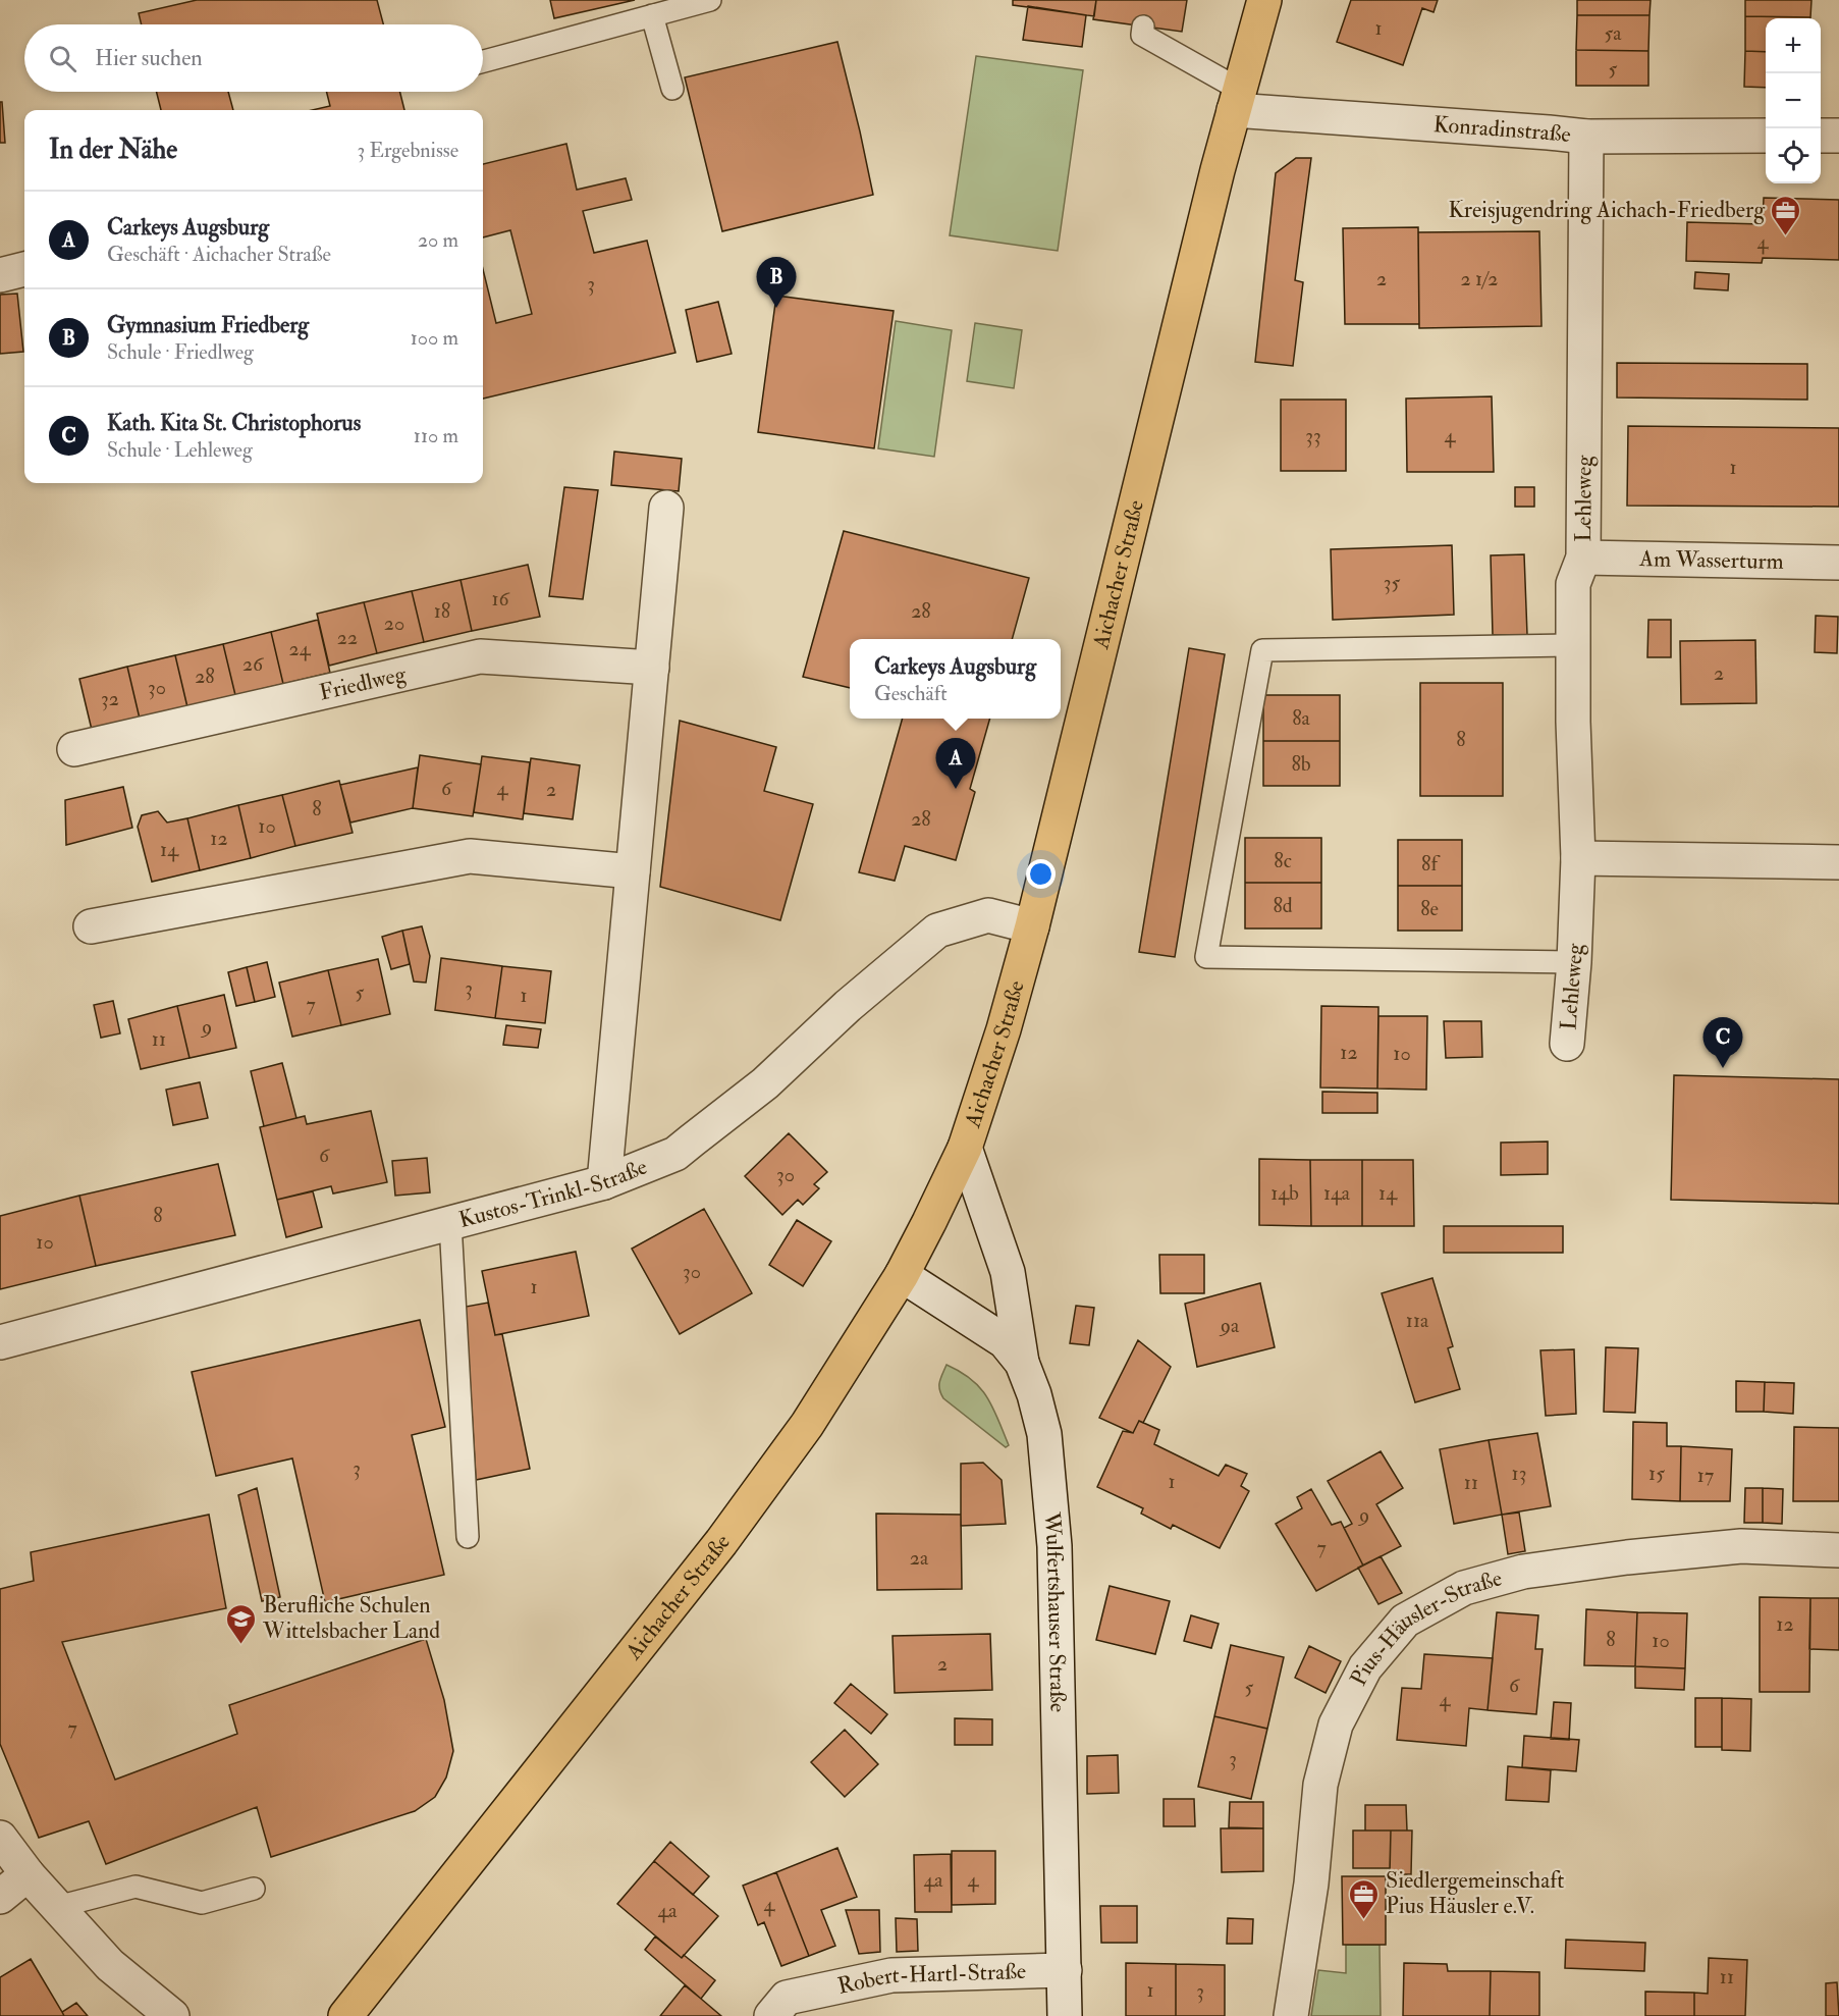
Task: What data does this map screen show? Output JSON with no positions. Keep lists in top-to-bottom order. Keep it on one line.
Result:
{"streets":{"main road":["Aichacher Straße"],"street":["Konradinstraße","Lehleweg","Am Wasserturm","Friedlweg","Kustos-Trinkl-Straße","Wulfertshauser Straße","Pius-Häusler-Straße","Robert-Hartl-Straße"]},"crossings":[["Konradinstraße","Lehleweg"],["Konradinstraße","Aichacher Straße"],["Lehleweg","Am Wasserturm"],["Aichacher Straße","Kustos-Trinkl-Straße"],["Aichacher Straße","Wulfertshauser Straße"],["Wulfertshauser Straße","Robert-Hartl-Straße"]],"places":{"office":["Kreisjugendring Aichach-Friedberg","Siedlergemeinschaft Pius Häusler e.V."],"school or university":["Berufliche Schulen Wittelsbacher Land"]},"house_numbers":["1","5a","5","4","2","2 1/2","3","33","4","1","35","16","18","28","20","22","24","26","2","28","30","32","8a","8","8b","6","4","2","8","28","10","12","14","8c","8f","8d","8e","3","5","1","7","9","11","12","10","6","30","14b","14a","14","8","10","30","1","11a","9a","3","13","15","17","1","11","9","7","2a","12","8","10","2","6","5","4","7","3","4a","4","4","4a","11","1","3"],"page":{"map_buttons":["+","−"],"search":"Hier suchen","heading":["In der Nähe","3 Ergebnisse"],"list":[{"mark":"A","name":"Carkeys Augsburg","note":"Geschäft · Aichacher Straße","value":"20 m"},{"mark":"B","name":"Gymnasium Friedberg","note":"Schule · Friedlweg","value":"100 m"},{"mark":"C","name":"Kath. Kita St. Christophorus","note":"Schule · Lehleweg","value":"110 m"}],"pins":["B","A","C"],"popup":["Carkeys Augsburg","Geschäft"]}}
